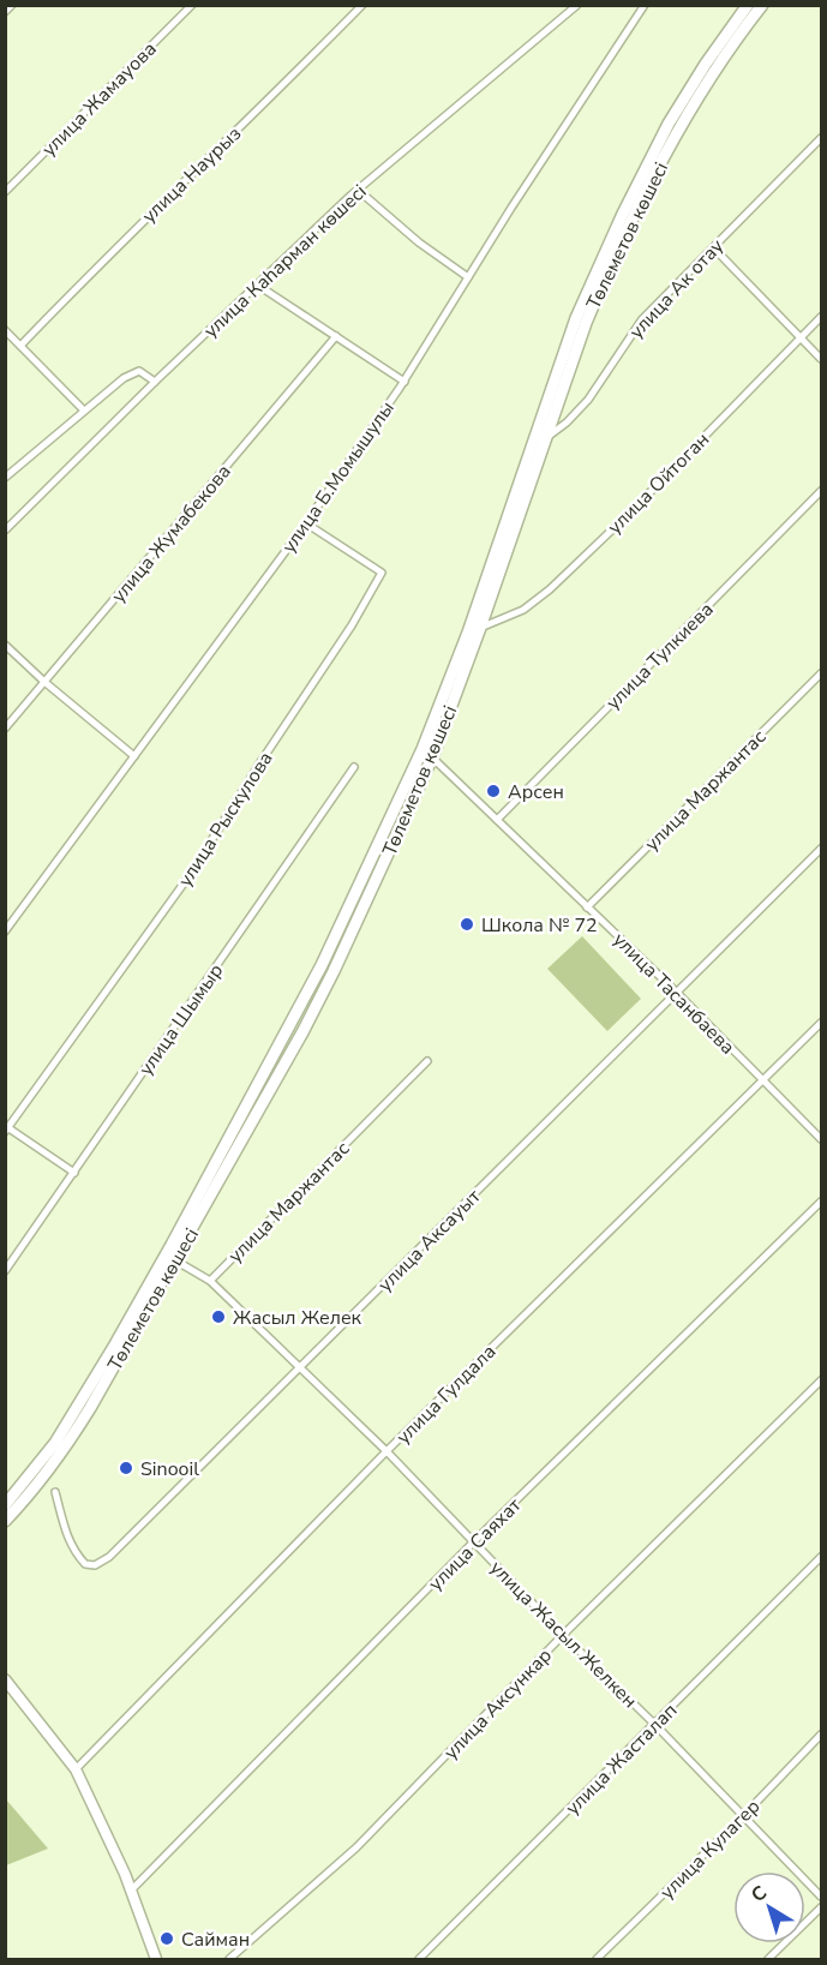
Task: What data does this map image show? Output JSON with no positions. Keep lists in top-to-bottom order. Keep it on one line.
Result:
{"streets":{"main road":["Төлеметов көшесі"],"street":["улица Жамауова","улица Наурыз","улица Каһарман көшесі","улица Ак отау","улица Б.Момышулы","улица Ойтоган","улица Жумабекова","улица Тулкиева","улица Маржантас","улица Рыскулова","улица Тасанбаева","улица Шымыр","улица Аксауыт","улица Гулдала","улица Саяхат","улица Жасыл Желкен","улица Аксункар","улица Жасталап","улица Кулагер"]},"crossings":[["Төлеметов көшесі","улица Ак отау"],["Төлеметов көшесі","улица Ойтоган"],["Төлеметов көшесі","улица Тасанбаева"],["Төлеметов көшесі","улица Жасыл Желкен"],["улица Б.Момышулы","улица Рыскулова"],["улица Тулкиева","улица Тасанбаева"],["улица Маржантас","улица Тасанбаева"],["улица Маржантас","улица Жасыл Желкен"],["улица Тасанбаева","улица Аксауыт"],["улица Тасанбаева","улица Гулдала"],["улица Аксауыт","улица Жасыл Желкен"],["улица Гулдала","улица Жасыл Желкен"],["улица Саяхат","улица Жасыл Желкен"],["улица Жасыл Желкен","улица Аксункар"],["улица Жасыл Желкен","улица Жасталап"],["улица Жасыл Желкен","улица Кулагер"]],"places":["Арсен","Школа № 72","Жасыл Желек","Sinooil","Сайман"],"north":"top left"}
